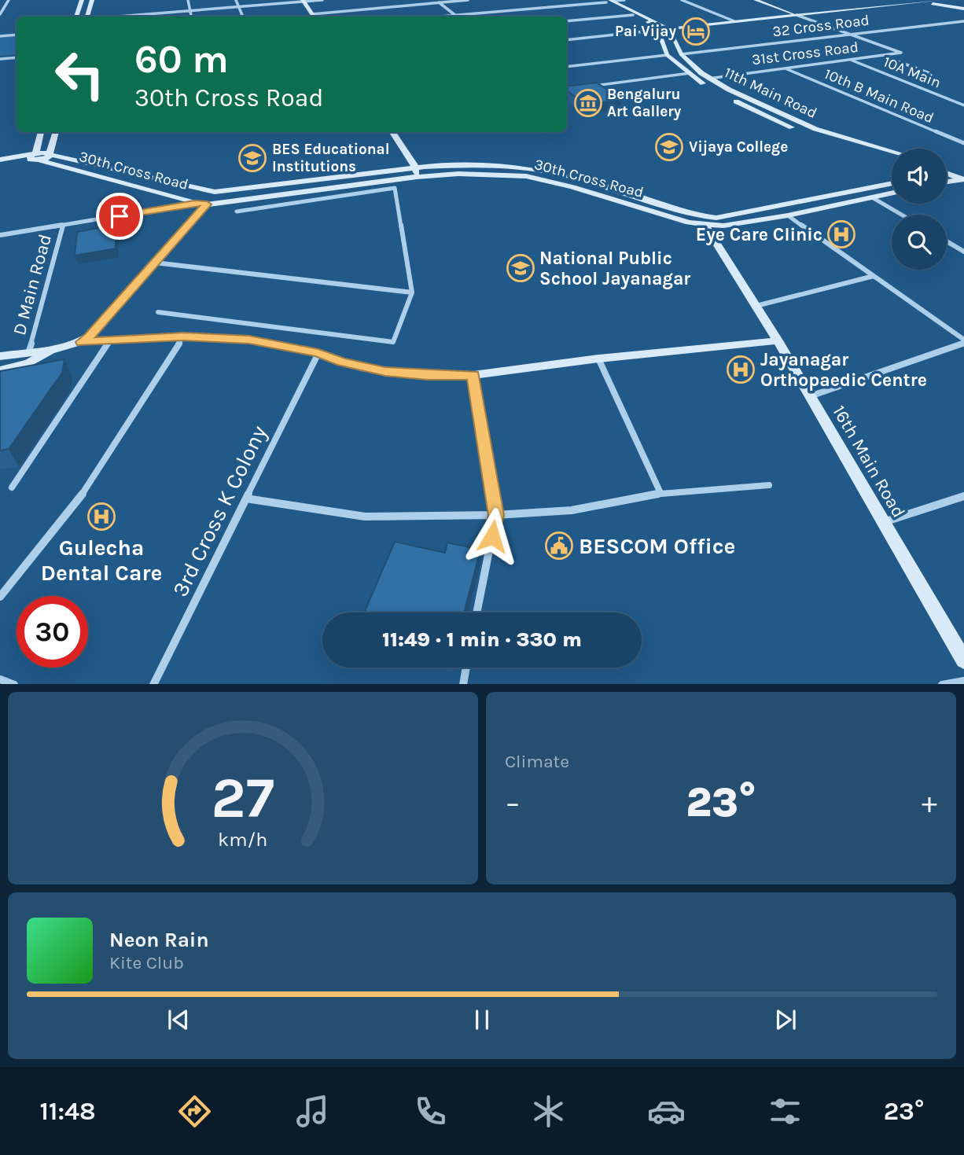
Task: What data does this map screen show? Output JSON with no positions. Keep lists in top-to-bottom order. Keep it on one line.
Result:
{"streets":{"main road":["11th Main Road","30th Cross Road","16th Main Road"],"street":["32 Cross Road","31st Cross Road","10A Main","10th B Main Road","D Main Road","3rd Cross K Colony"]},"crossings":[["32 Cross Road","31st Cross Road"],["32 Cross Road","11th Main Road"],["31st Cross Road","10A Main"],["31st Cross Road","11th Main Road"],["31st Cross Road","10th B Main Road"],["30th Cross Road","16th Main Road"]],"places":{"hotel":["Pai Vijay"],"museum":["Bengaluru Art Gallery"],"school or university":["Vijaya College","BES Educational Institutions","National Public School Jayanagar"],"hospital":["Eye Care Clinic","Jayanagar Orthopaedic Centre","Gulecha Dental Care"],"public building":["BESCOM Office"]},"page":{"turn":["60 m","30th Cross Road"],"limit":"30","trip":"11:49 · 1 min · 330 m","tile":"Climate","heat":["−","23°","+"],"song":["Neon Rain","Kite Club"],"tabs":["11:48","23°"],"gauge":["27","km/h"]}}
